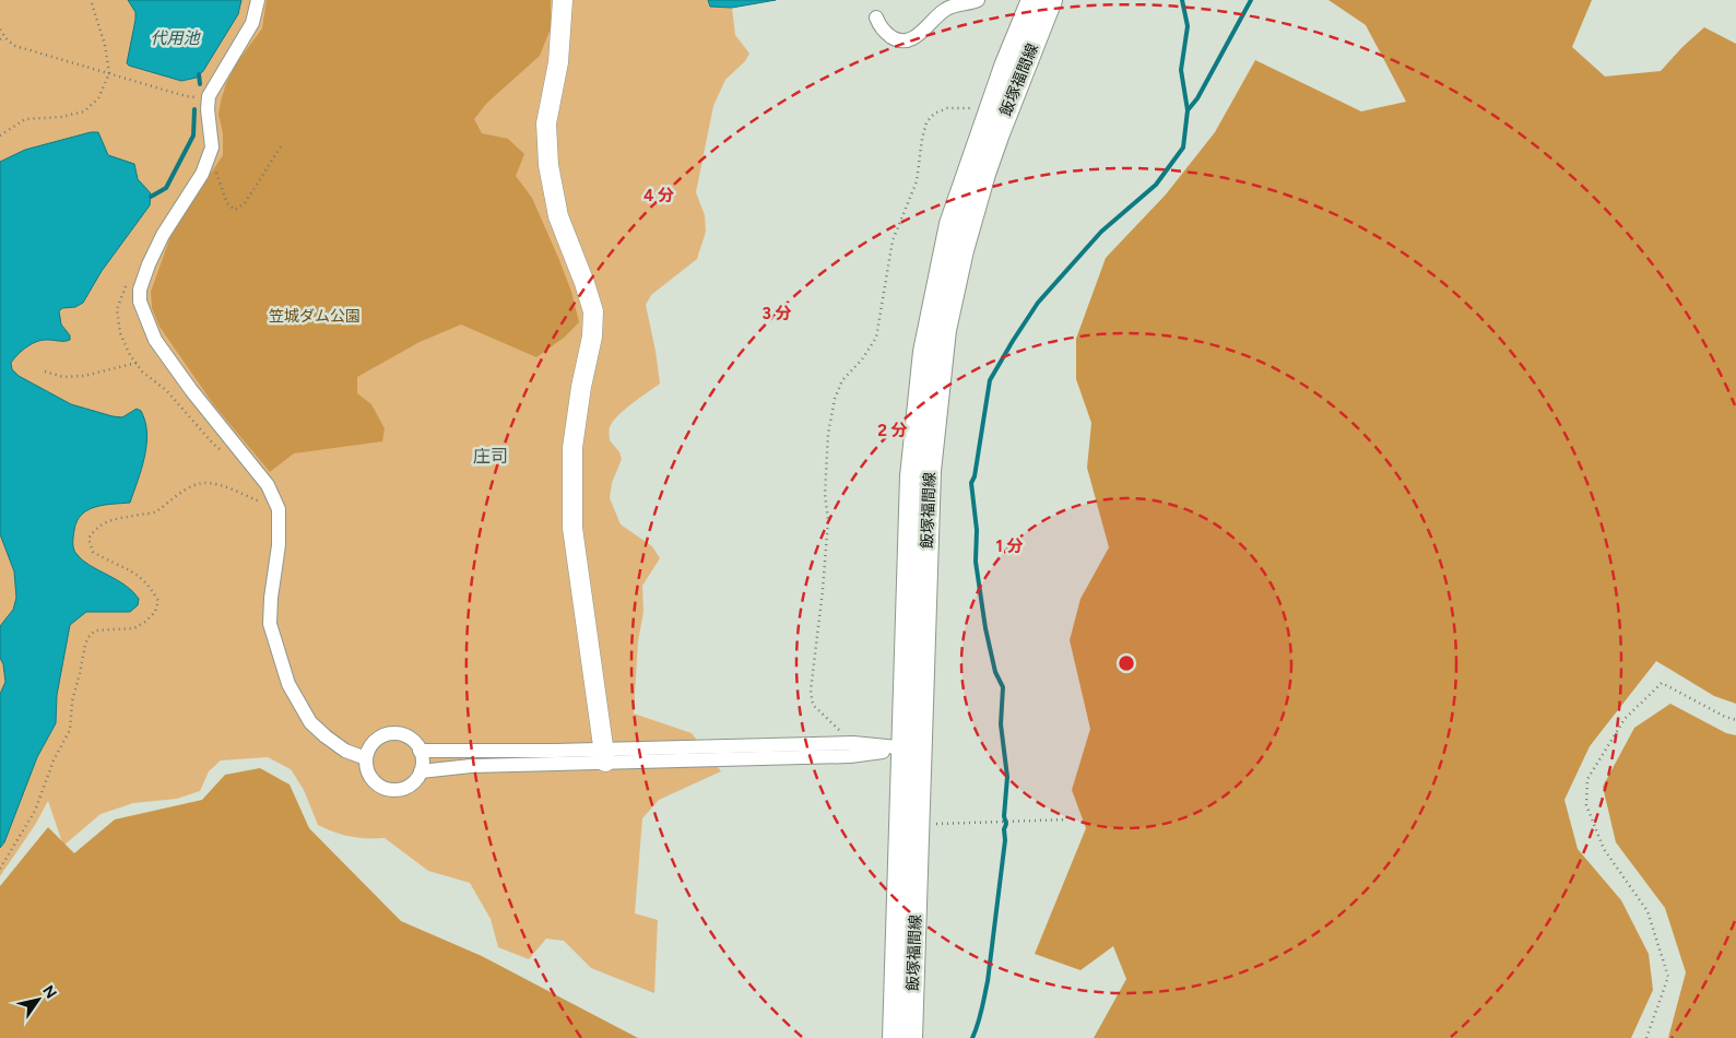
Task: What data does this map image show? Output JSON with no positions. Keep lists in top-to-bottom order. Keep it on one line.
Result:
{"streets":{"main road":["飯塚福間線"]},"districts":["庄司"],"water":["代用池"],"parks":["笠城ダム公園"],"north":"top right","rings":["4 分","3 分","2 分","1 分"]}
